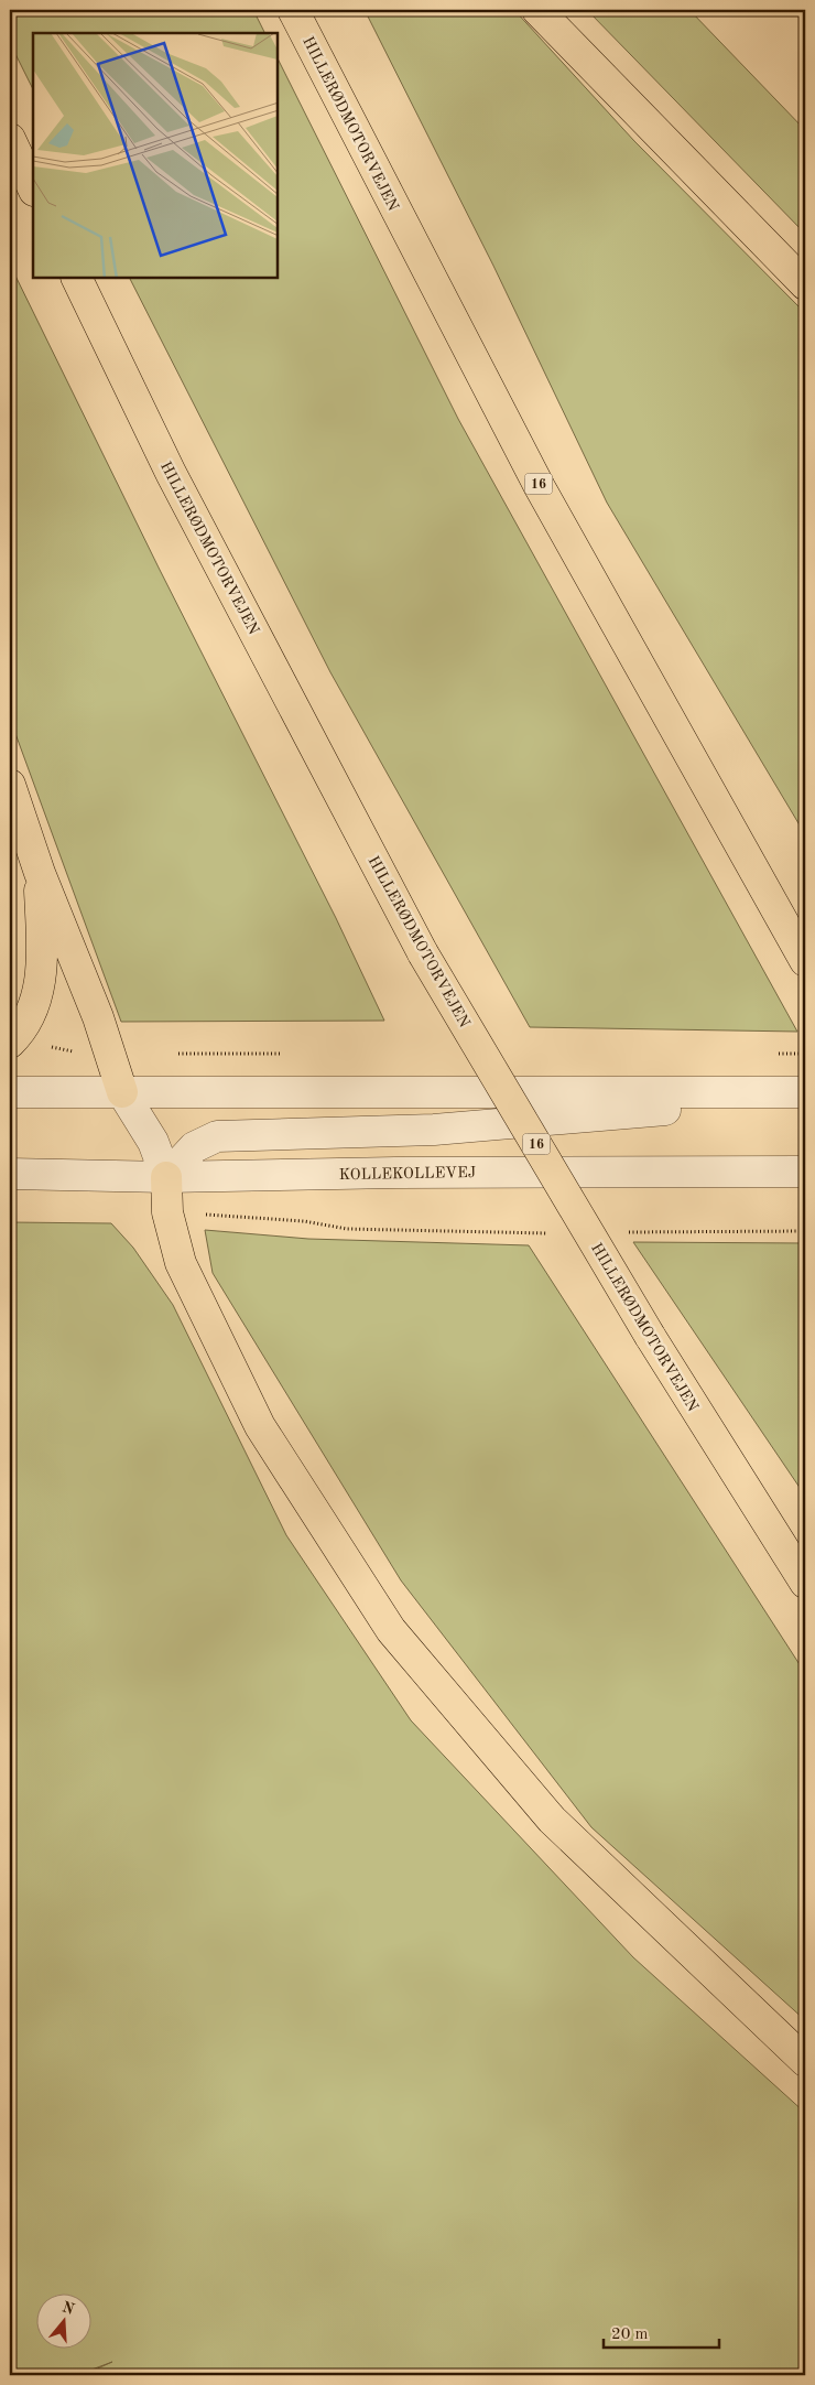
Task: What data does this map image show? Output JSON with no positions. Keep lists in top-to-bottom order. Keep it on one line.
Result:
{"streets":{"highway":["HILLERØDMOTORVEJEN","16"],"street":["KOLLEKOLLEVEJ"]},"scale_bar":"20 m","north":"top"}
